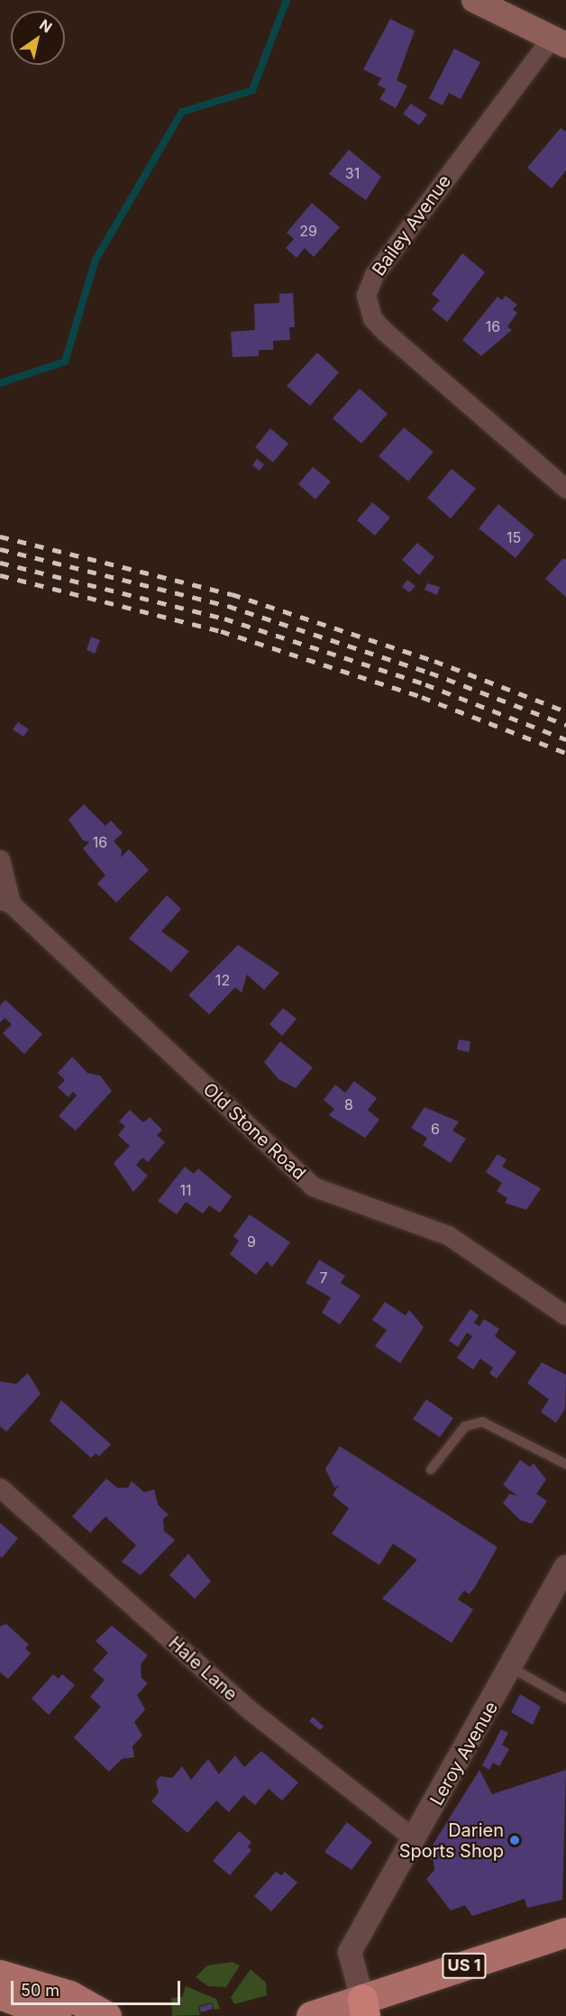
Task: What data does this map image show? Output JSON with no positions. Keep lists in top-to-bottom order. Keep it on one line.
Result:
{"streets":{"main road":["US 1"],"street":["Bailey Avenue","Old Stone Road","Hale Lane","Leroy Avenue"]},"crossings":[["Hale Lane","Leroy Avenue"],["Leroy Avenue","US 1"]],"places":["Darien Sports Shop"],"house_numbers":["31","29","16","15","16","12","8","6","11","9","7"],"scale_bar":"50 m","north":"top right"}
